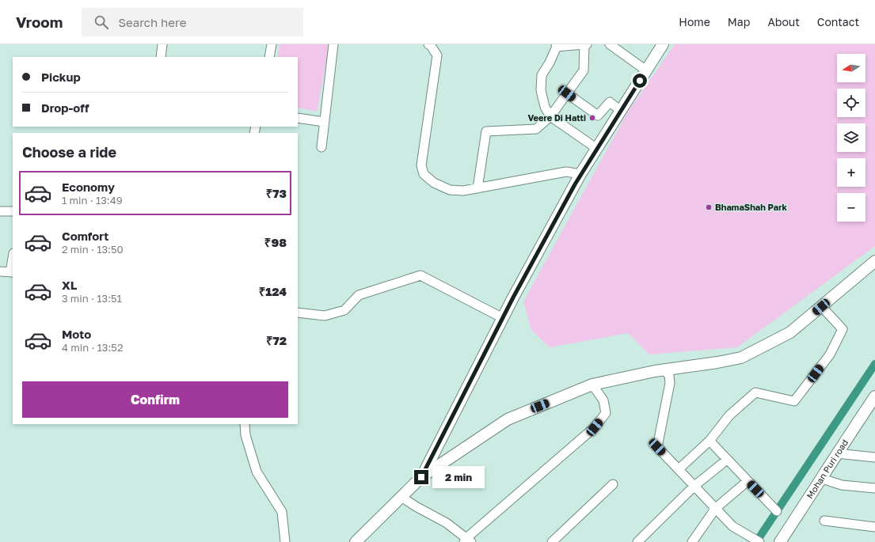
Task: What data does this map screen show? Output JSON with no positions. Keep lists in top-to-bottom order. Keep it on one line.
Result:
{"streets":{"street":["Mohan Puri road"]},"places":["Veere Di Hatti","BhamaShah Park"],"north":"left","page":{"header":"Vroom","search":"Search here","nav":["Home","Map","About","Contact"],"map_buttons":["+","−"],"banner":["Pickup","Drop-off"],"heading":"Choose a ride","list":[{"name":"Economy","note":"1 min · 13:49","value":"₹73"},{"name":"Comfort","note":"2 min · 13:50","value":"₹98"},{"name":"XL","note":"3 min · 13:51","value":"₹124"},{"name":"Moto","note":"4 min · 13:52","value":"₹72"}],"buttons":"Confirm","bubble":"2 min"}}
